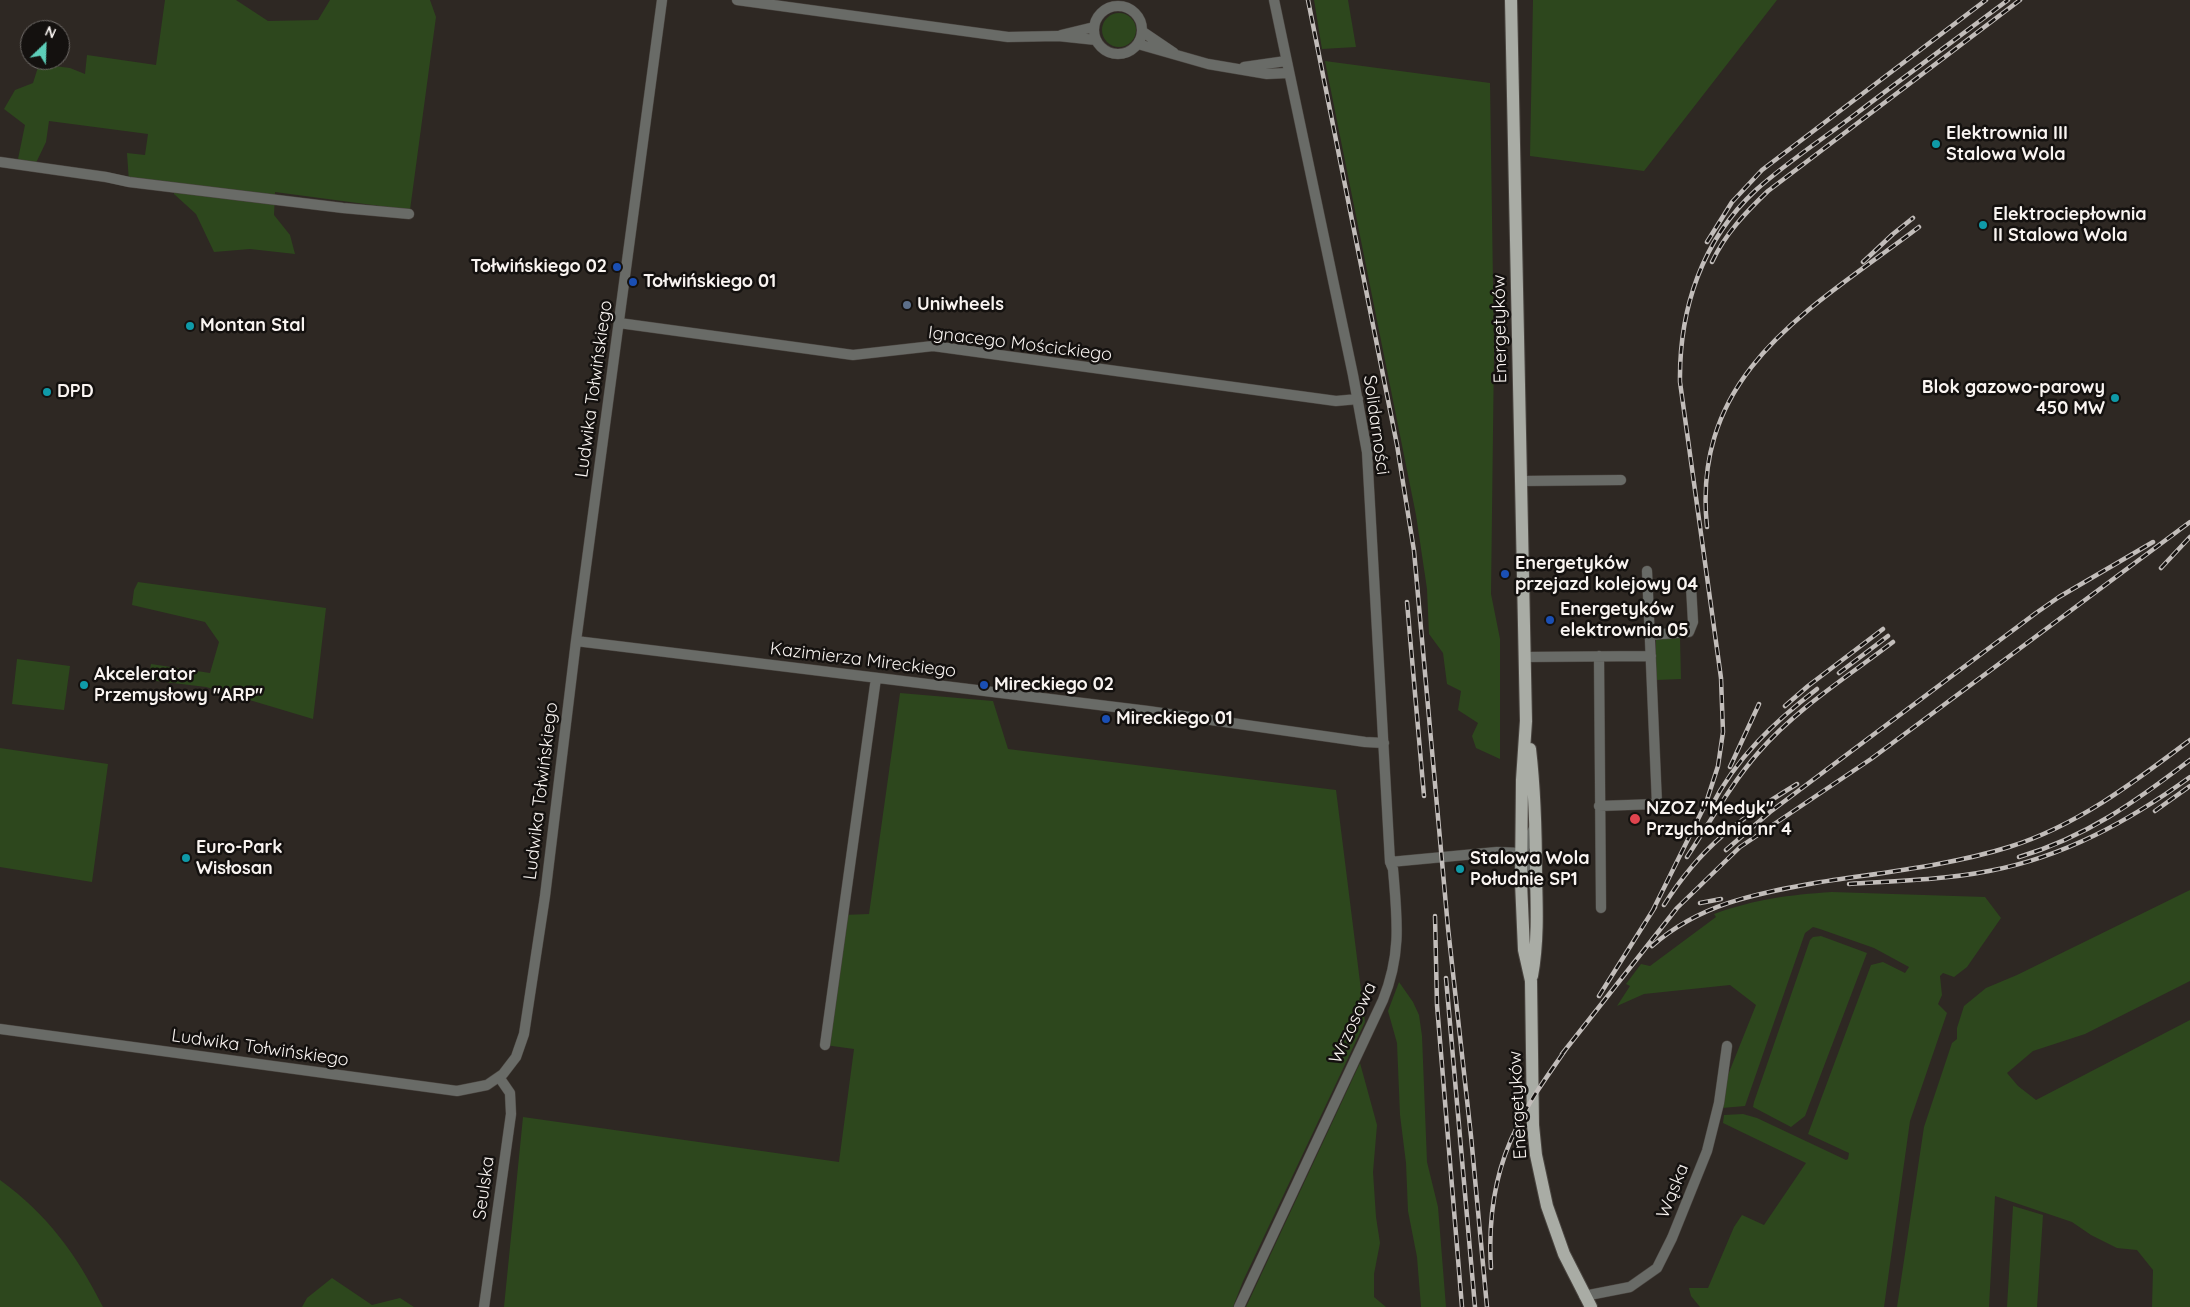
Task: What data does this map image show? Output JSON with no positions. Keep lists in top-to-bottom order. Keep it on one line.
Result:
{"streets":{"main road":["Energetyków"],"street":["Ignacego Mościckiego","Ludwika Tołwińskiego","Solidarności","Kazimierza Mireckiego","Wrzosowa","Seulska","Wąska"]},"crossings":[["Energetyków","Wąska"],["Ignacego Mościckiego","Ludwika Tołwińskiego"],["Ignacego Mościckiego","Solidarności"],["Ludwika Tołwińskiego","Kazimierza Mireckiego"],["Ludwika Tołwińskiego","Seulska"],["Solidarności","Kazimierza Mireckiego"],["Solidarności","Wrzosowa"]],"places":["Elektrownia III Stalowa Wola","Elektrociepłownia II Stalowa Wola","Tołwińskiego 02","Tołwińskiego 01","Uniwheels","Montan Stal","DPD","Blok gazowo-parowy 450 MW","Energetyków przejazd kolejowy 04","Energetyków elektrownia 05","Akcelerator Przemysłowy \"ARP\"","Mireckiego 02","Mireckiego 01","NZOZ \"Medyk\" Przychodnia nr 4","Euro-Park Wisłosan","Stalowa Wola Południe SP1"],"north":"top right"}
